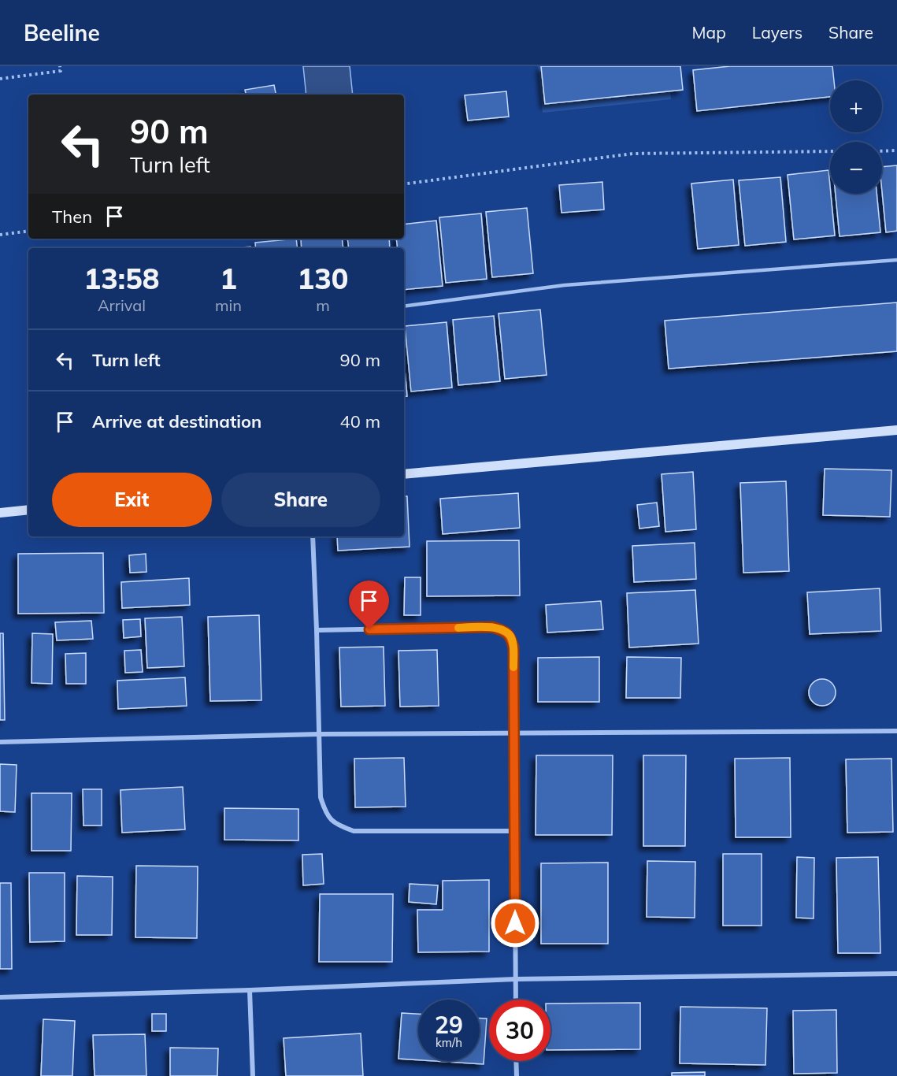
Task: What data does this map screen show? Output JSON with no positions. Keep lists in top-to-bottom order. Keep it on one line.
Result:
{"page":{"header":"Beeline","nav":["Map","Layers","Share"],"map_buttons":["+","−"],"turn":["90 m","Turn left"],"then":"Then","eta":["13:58","Arrival","1","min","130","m"],"list":[{"name":"Turn left","value":"90 m"},{"name":"Arrive at destination","value":"40 m"}],"buttons":["Exit","Share"],"speed":"29 km/h","limit":"30"}}
